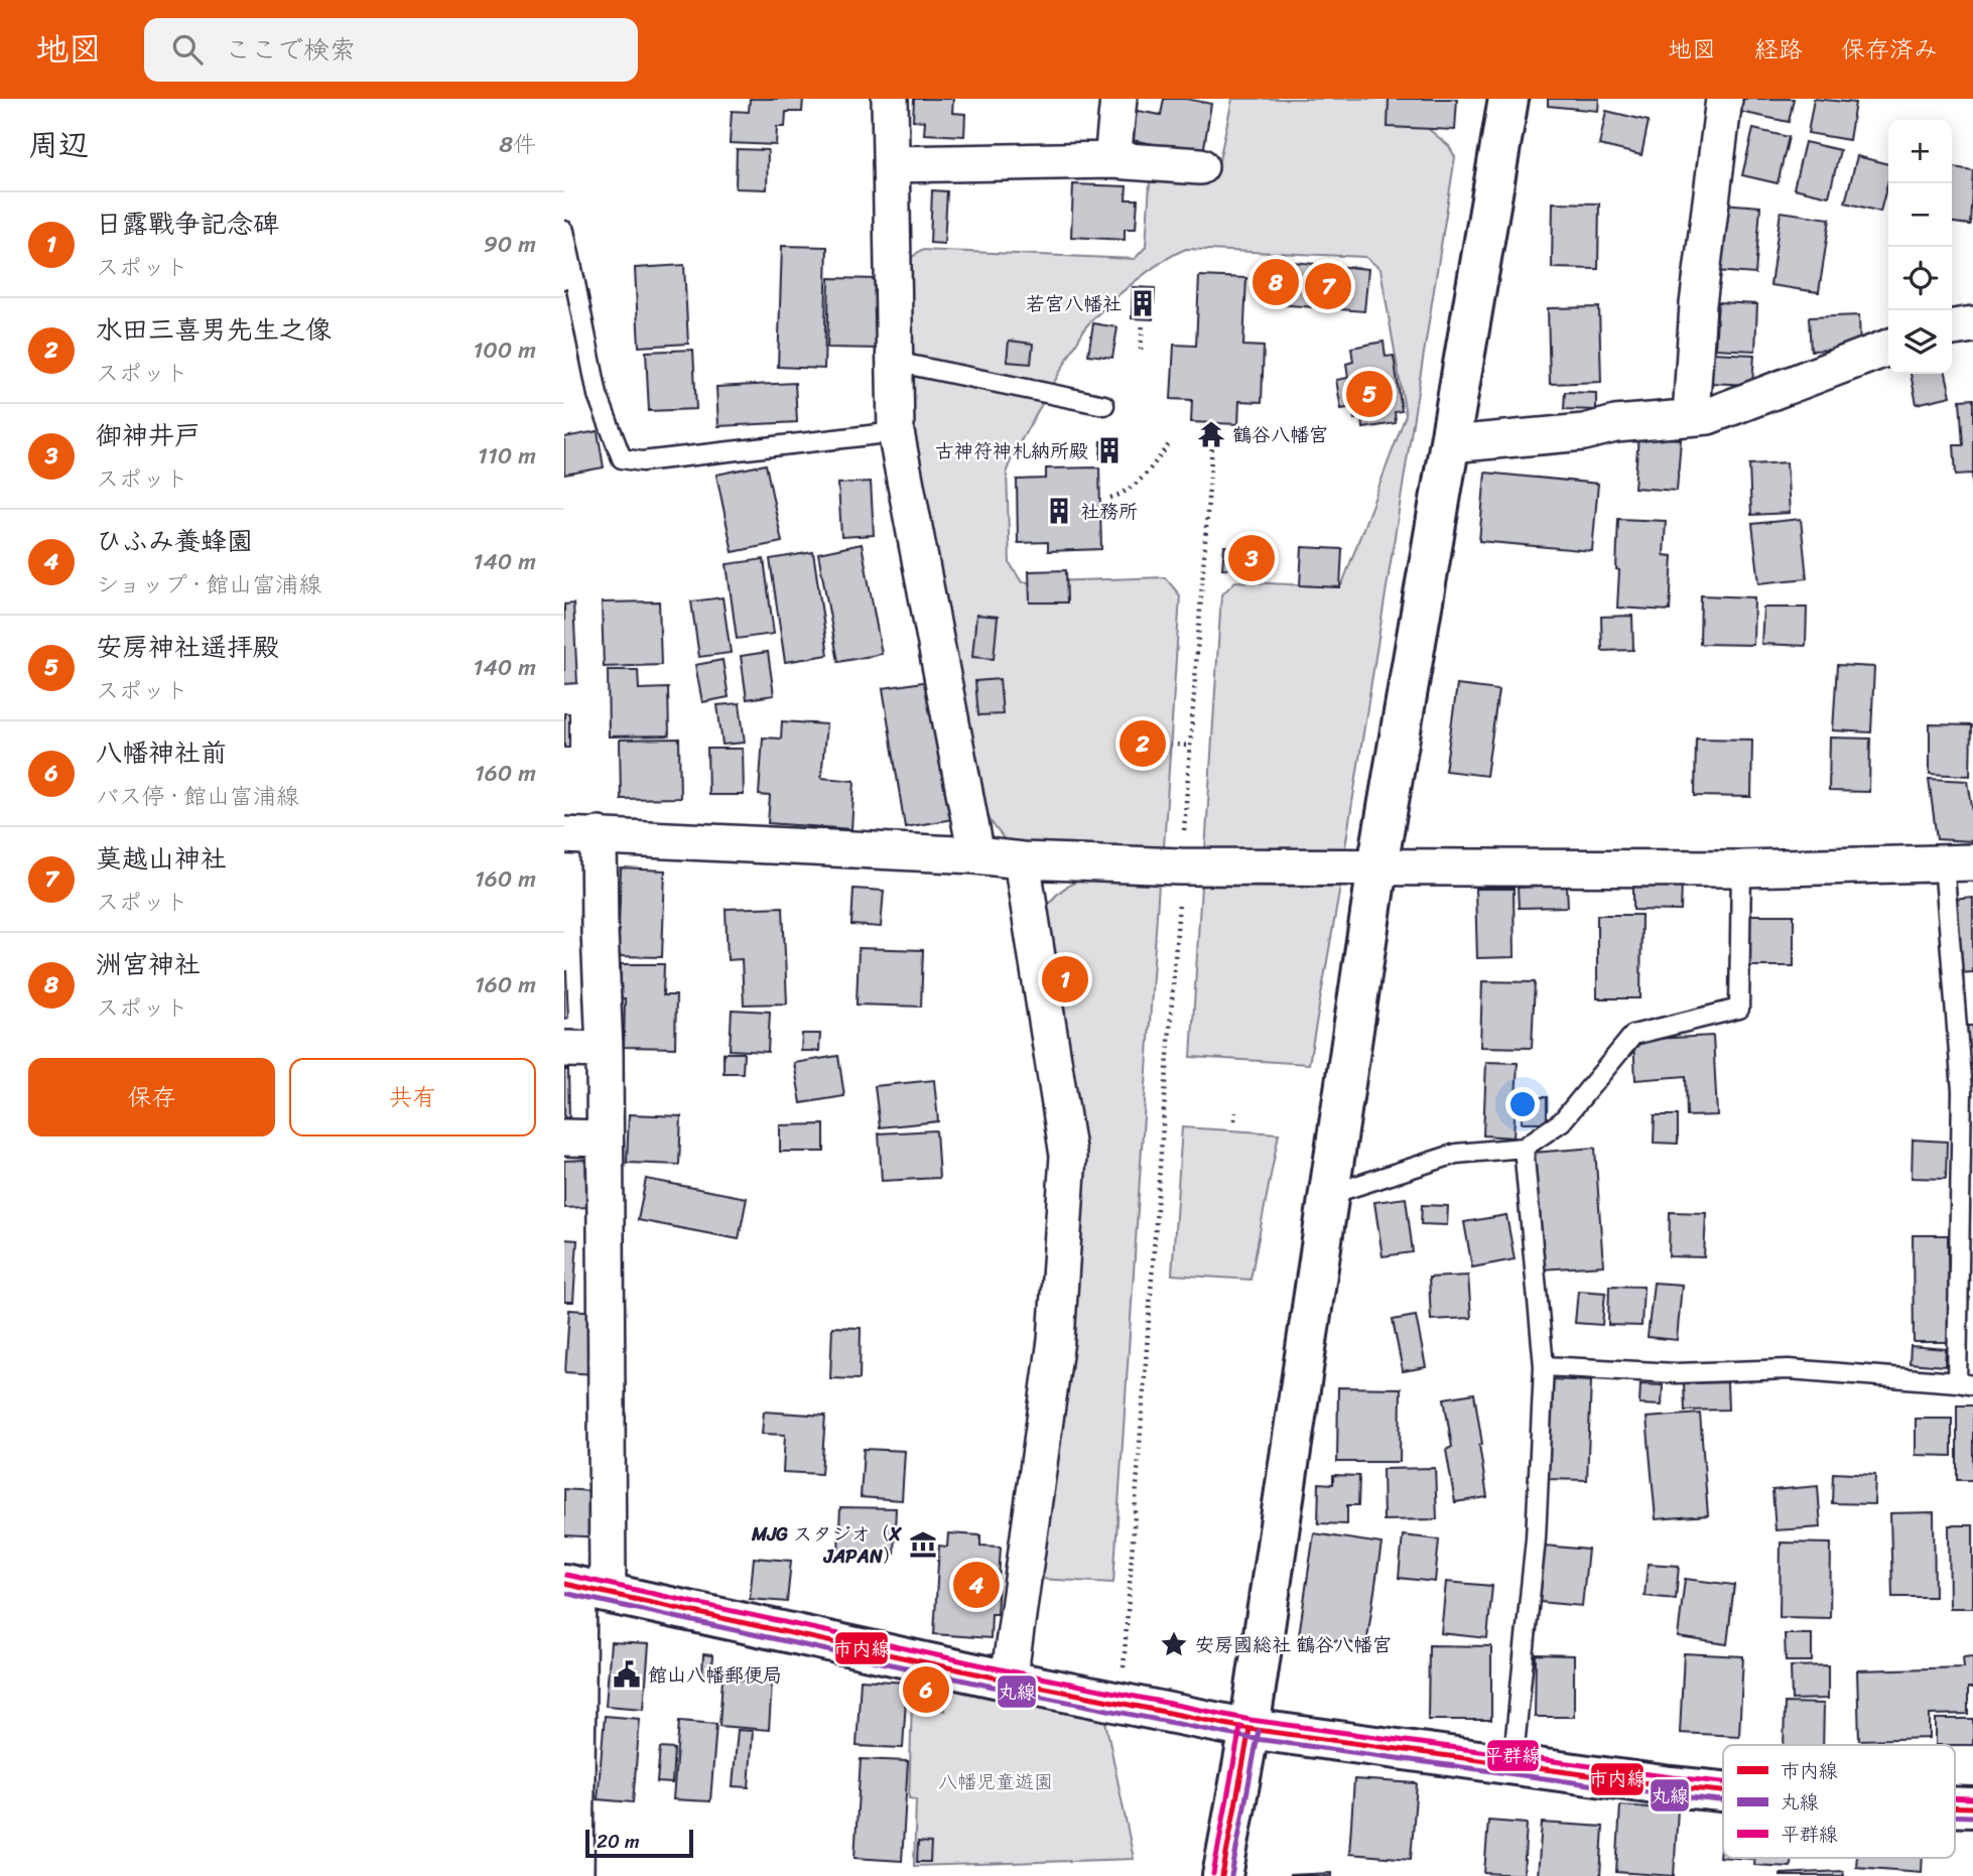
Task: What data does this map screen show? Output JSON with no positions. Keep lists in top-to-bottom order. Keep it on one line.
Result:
{"parks":["八幡児童遊園"],"places":{"building":["若宮八幡社","古神符神札納所殿","社務所"],"temple":["鶴谷八幡宮"],"museum":["MJG スタジオ（X JAPAN）"],"place":["安房國総社 鶴谷八幡宮"],"public building":["館山八幡郵便局"]},"lines":["transit line 平群線","transit line 市内線","transit line 丸線"],"legend":["市内線","丸線","平群線"],"scale_bar":"20 m","page":{"header":"地図","search":"ここで検索","nav":["地図","経路","保存済み"],"heading":["周辺","8件"],"map_buttons":["+","−"],"list":[{"mark":"1","name":"日露戰争記念碑","note":"スポット","value":"90 m"},{"mark":"2","name":"水田三喜男先生之像","note":"スポット","value":"100 m"},{"mark":"3","name":"御神井戸","note":"スポット","value":"110 m"},{"mark":"4","name":"ひふみ養蜂園","note":"ショップ · 館山富浦線","value":"140 m"},{"mark":"5","name":"安房神社遥拝殿","note":"スポット","value":"140 m"},{"mark":"6","name":"八幡神社前","note":"バス停 · 館山富浦線","value":"160 m"},{"mark":"7","name":"莫越山神社","note":"スポット","value":"160 m"},{"mark":"8","name":"洲宮神社","note":"スポット","value":"160 m"}],"pins":["8","7","5","3","2","1","4","6"],"buttons":["保存","共有"],"scale":"20 m"}}
